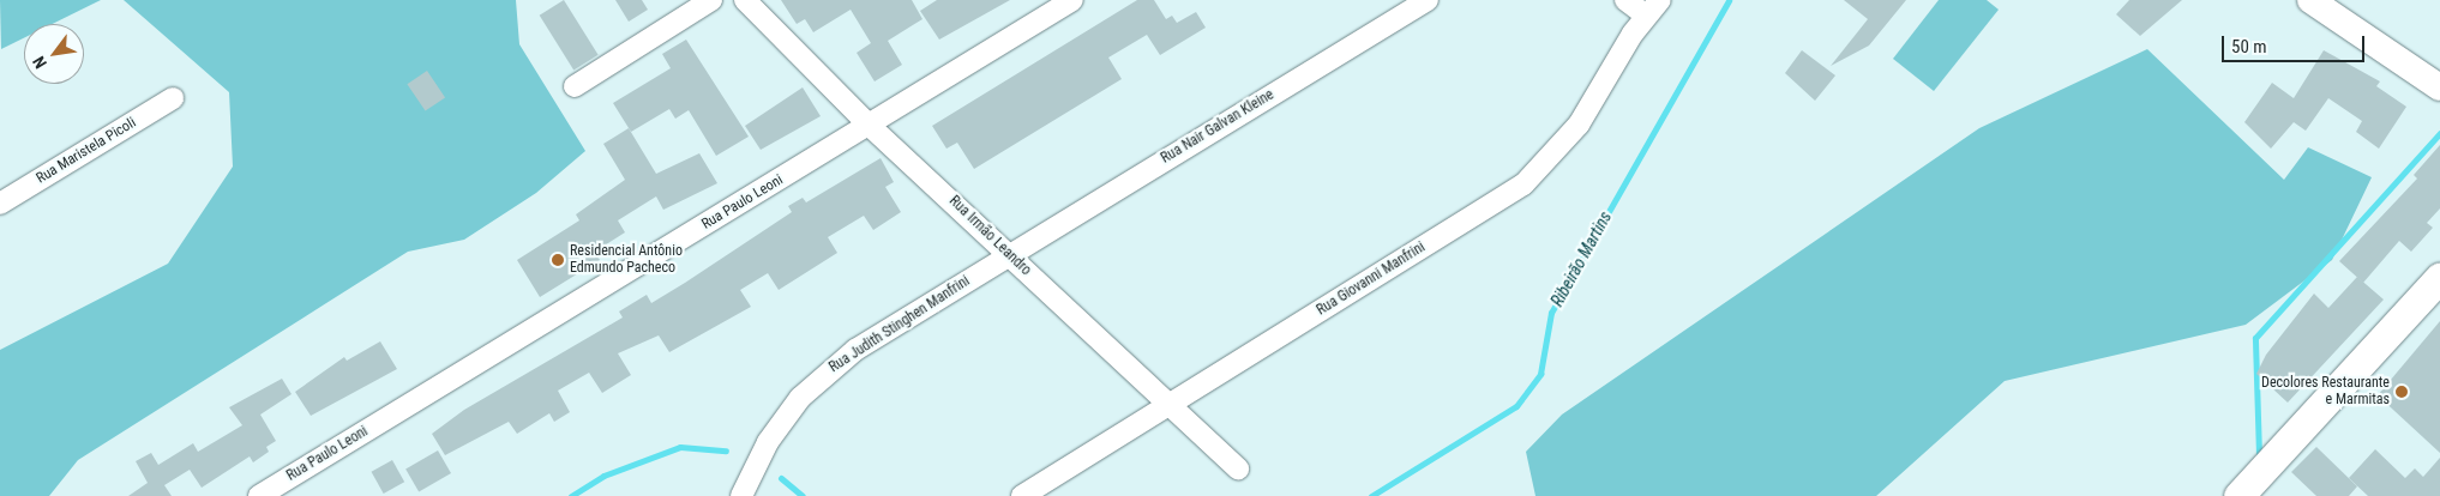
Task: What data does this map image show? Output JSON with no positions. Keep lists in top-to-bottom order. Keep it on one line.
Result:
{"streets":{"street":["Rua Nair Galvan Kleine","Rua Maristela Picoli","Rua Paulo Leoni","Rua Irmão Leandro","Rua Giovanni Manfrini","Rua Judith Stinghen Manfrini"]},"crossings":[["Rua Nair Galvan Kleine","Rua Irmão Leandro"],["Rua Nair Galvan Kleine","Rua Judith Stinghen Manfrini"],["Rua Paulo Leoni","Rua Irmão Leandro"],["Rua Irmão Leandro","Rua Giovanni Manfrini"],["Rua Irmão Leandro","Rua Judith Stinghen Manfrini"]],"water":["Ribeirão Martins"],"places":["Residencial Antônio Edmundo Pacheco","Decolores Restaurante e Marmitas"],"scale_bar":"50 m","north":"bottom left"}
